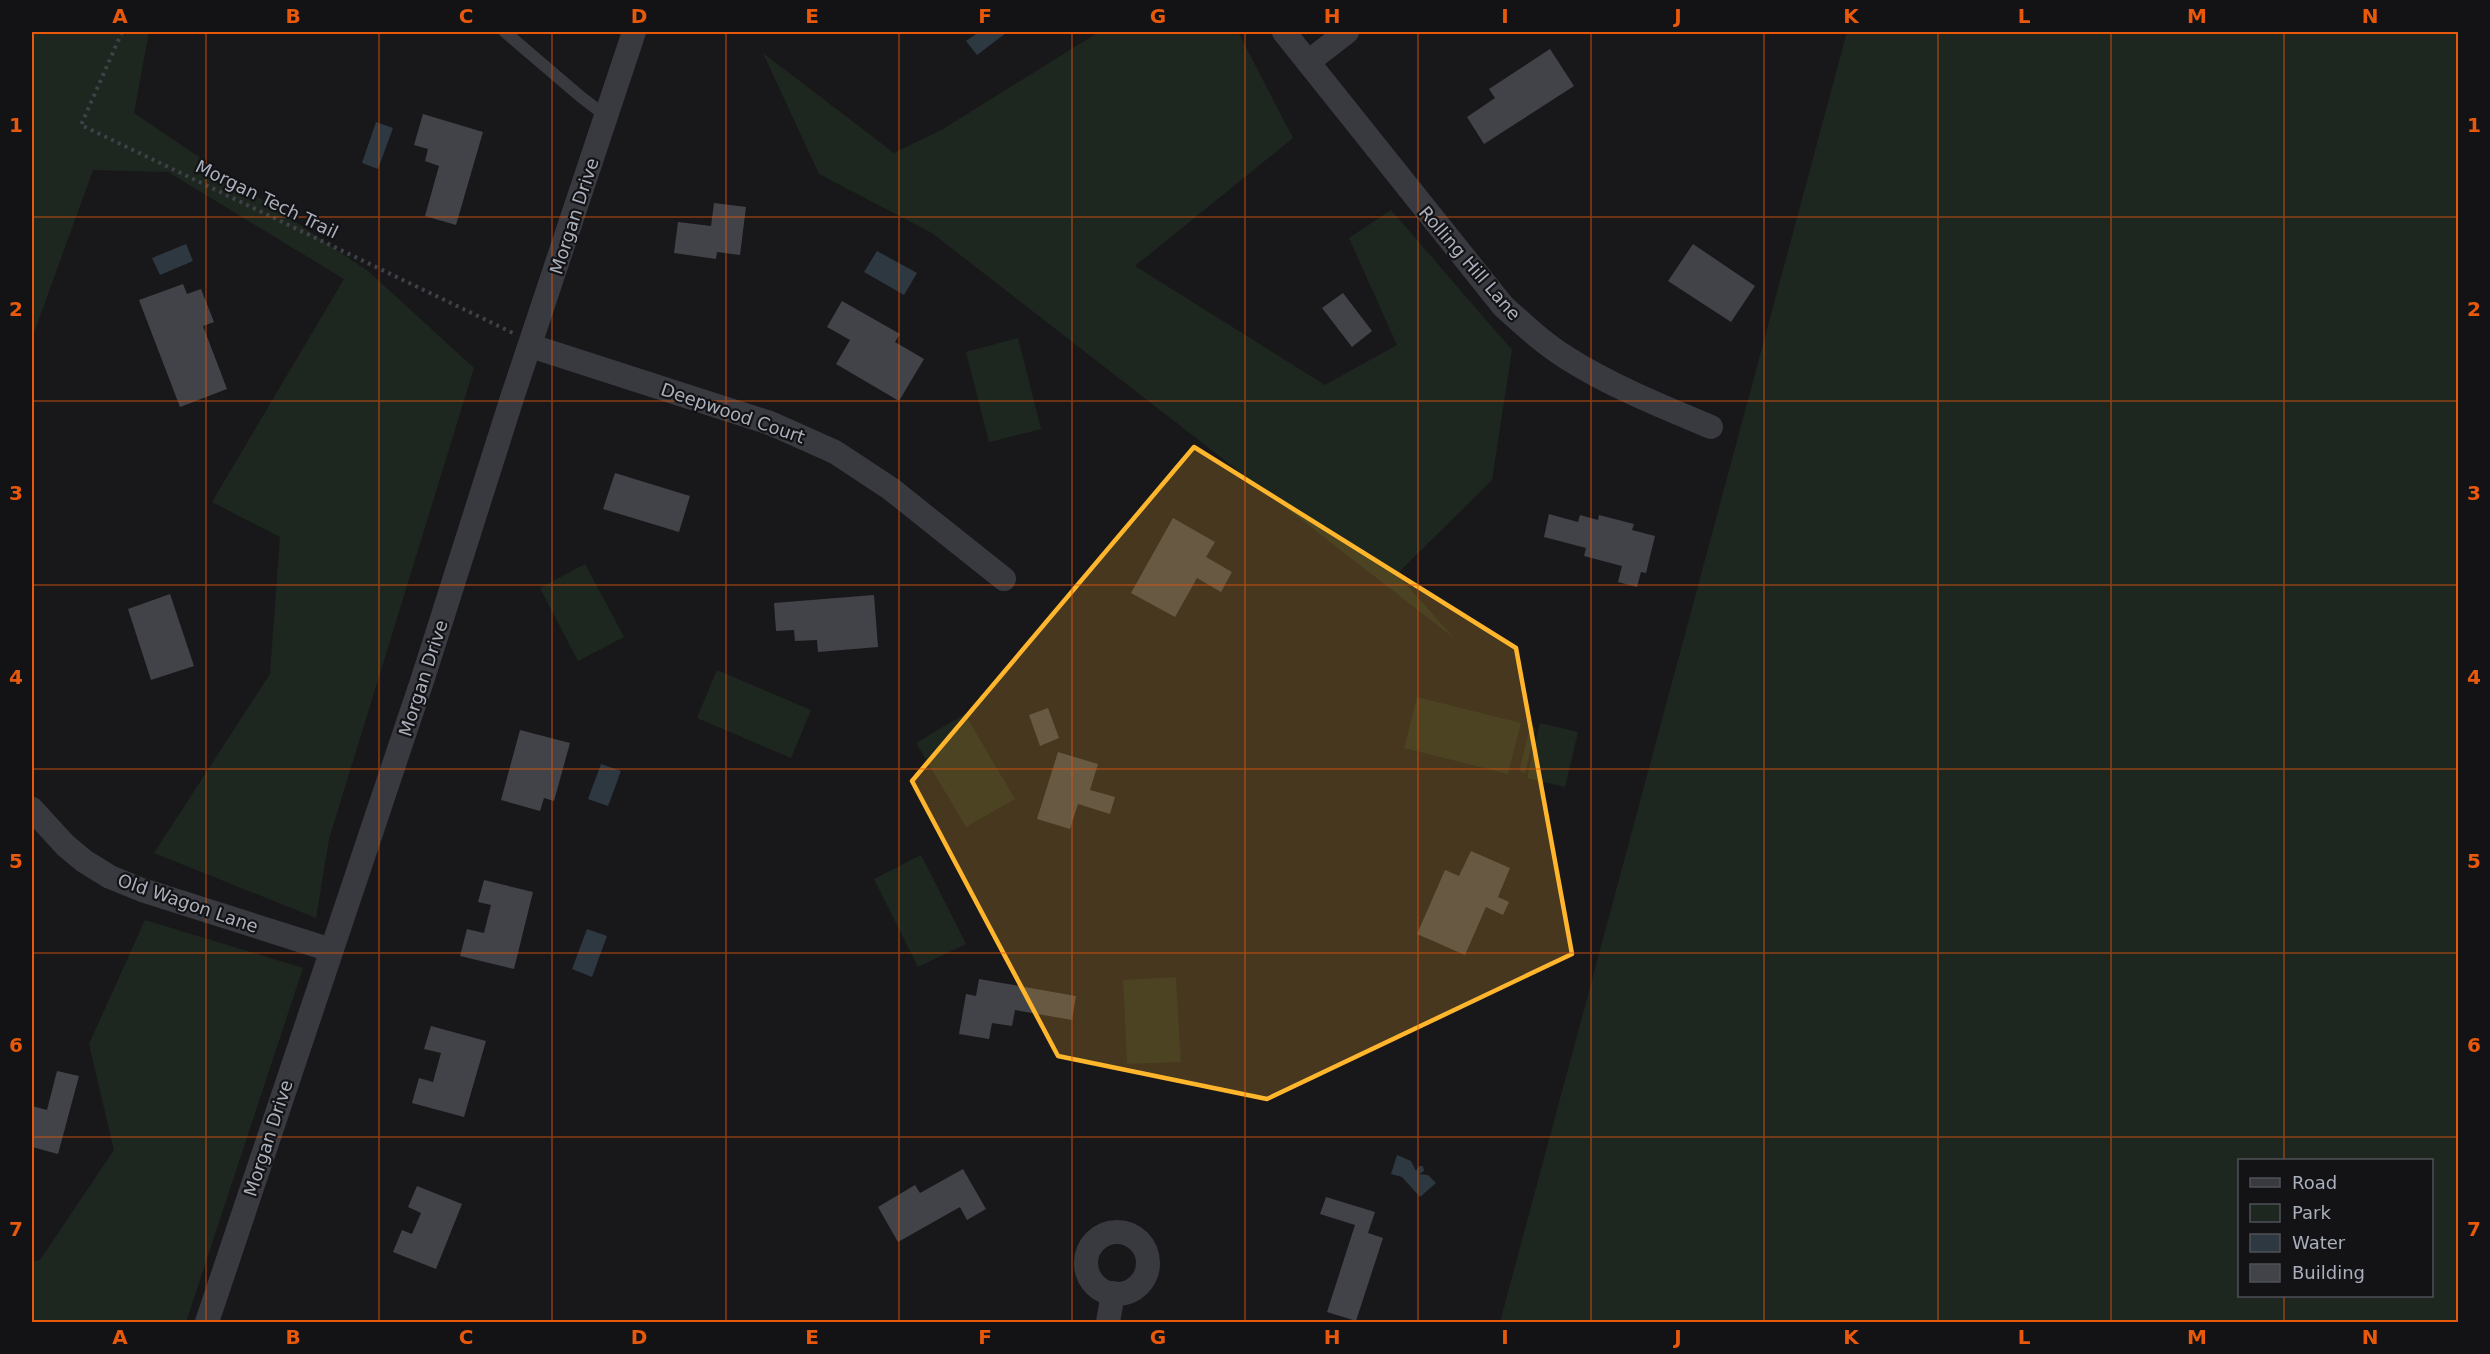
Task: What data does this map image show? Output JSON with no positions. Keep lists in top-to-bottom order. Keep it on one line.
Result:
{"streets":{"street":["Morgan Drive","Rolling Hill Lane","Deepwood Court","Old Wagon Lane"],"path":["Morgan Tech Trail"]},"crossings":[["Morgan Tech Trail","Morgan Drive"],["Morgan Tech Trail","Deepwood Court"],["Morgan Drive","Deepwood Court"],["Morgan Drive","Old Wagon Lane"]],"legend":["Road","Park","Water","Building"],"grid":{"columns":["A","B","C","D","E","F","G","H","I","J","K","L","M","N"],"rows":["1","2","3","4","5","6","7"]}}
